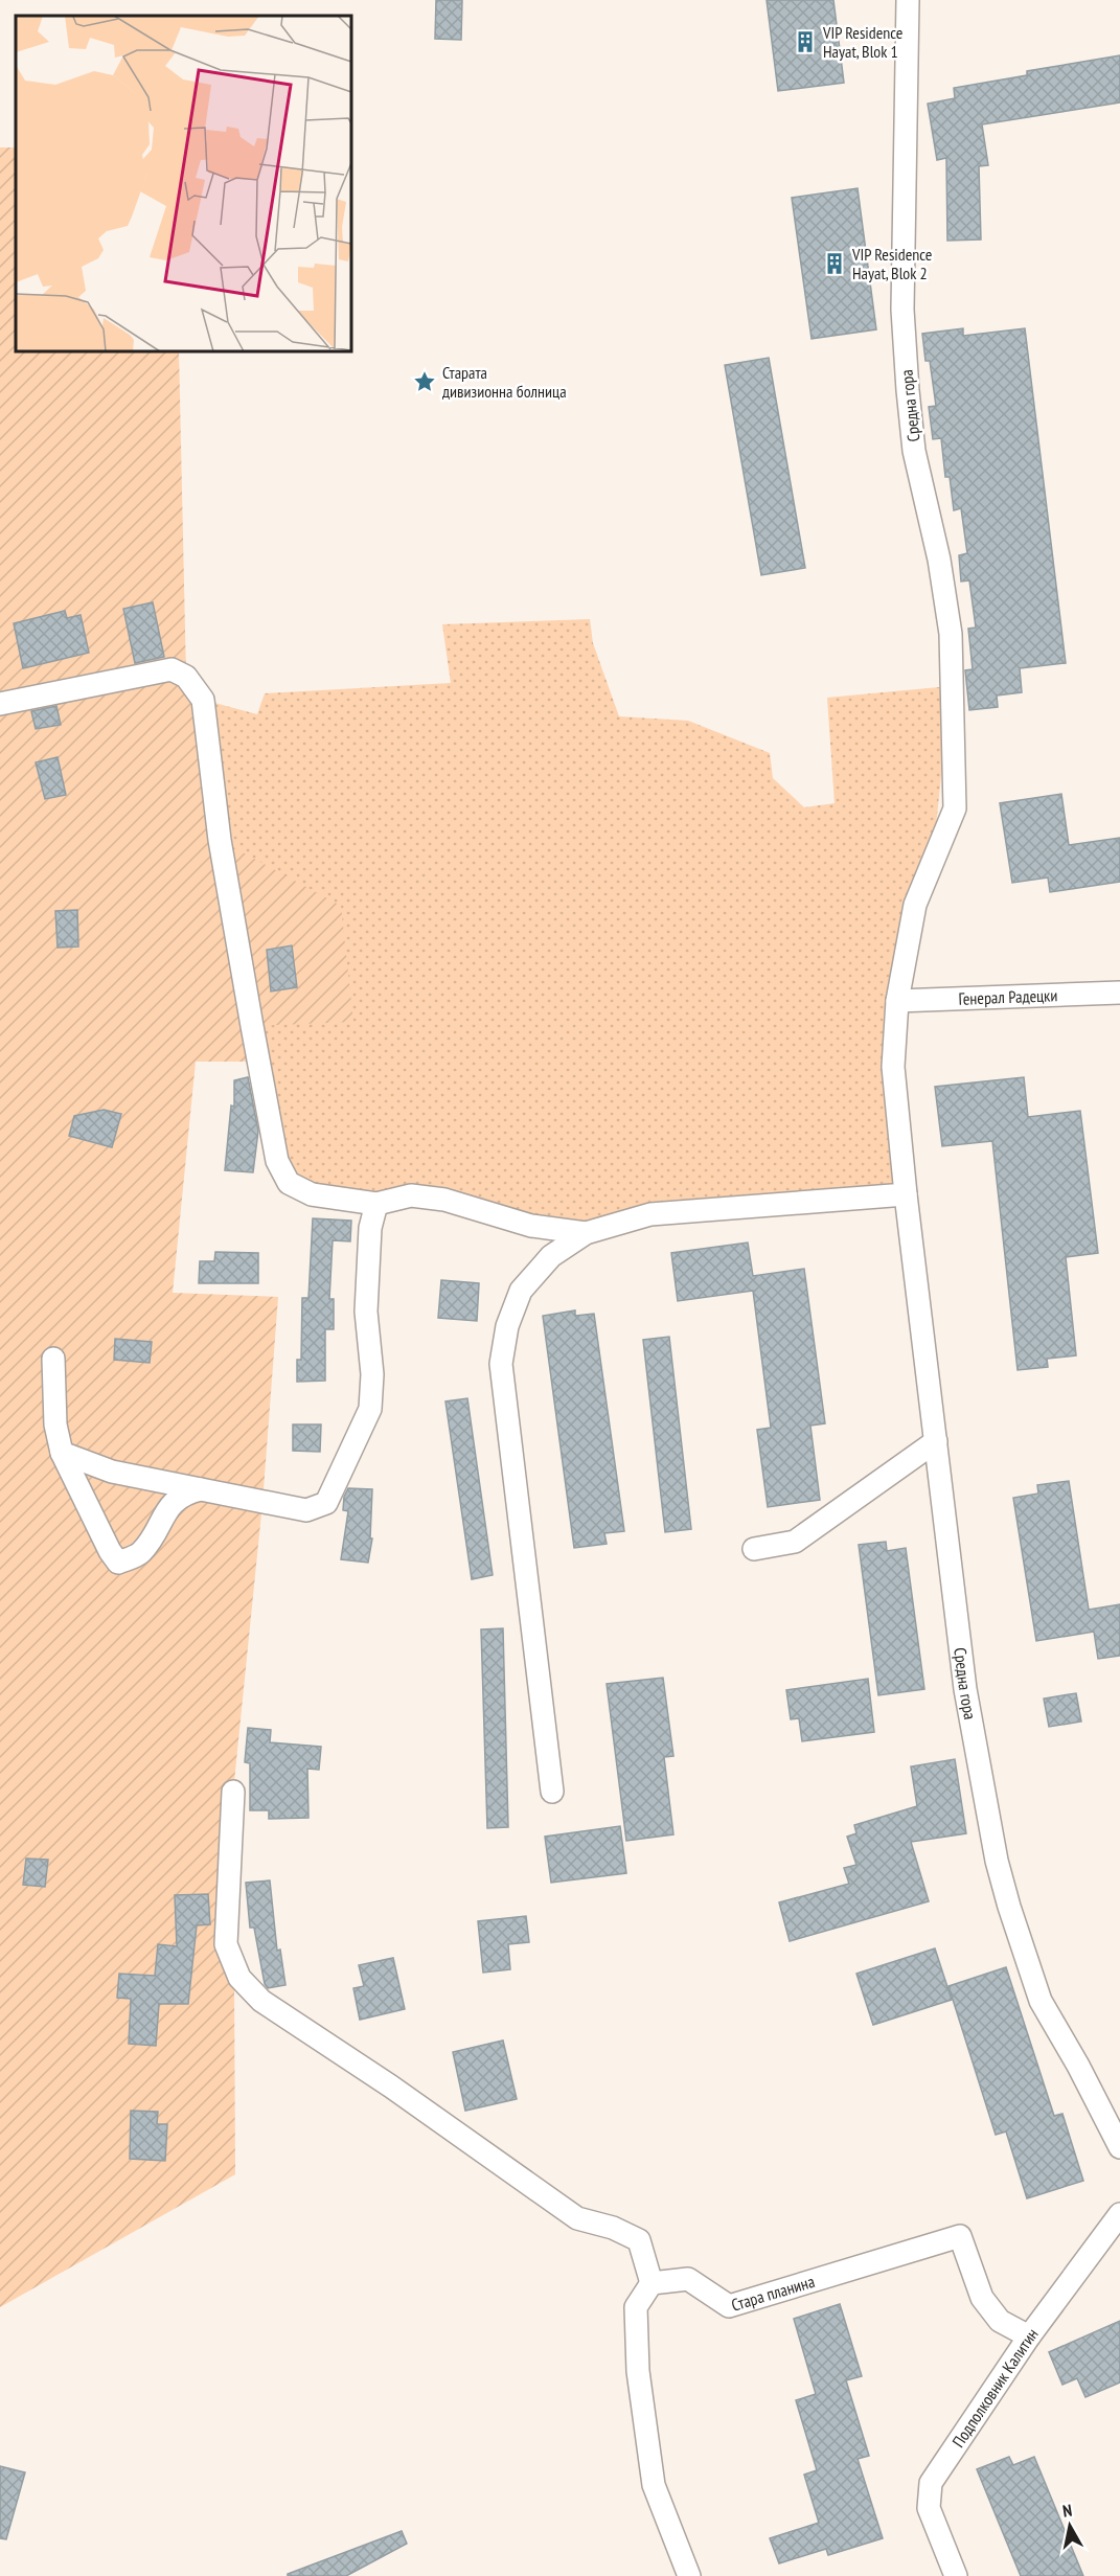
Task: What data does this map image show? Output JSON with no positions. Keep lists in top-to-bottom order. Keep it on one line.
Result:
{"streets":{"street":["Средна гора","Генерал Радецки","Стара планина","Подполковник Калитин"]},"crossings":[["Средна гора","Генерал Радецки"],["Стара планина","Подполковник Калитин"]],"places":{"building":["VIP Residence Hayat, Blok 1","VIP Residence Hayat, Blok 2"],"place":["Старата дивизионна болница"]},"north":"top"}
